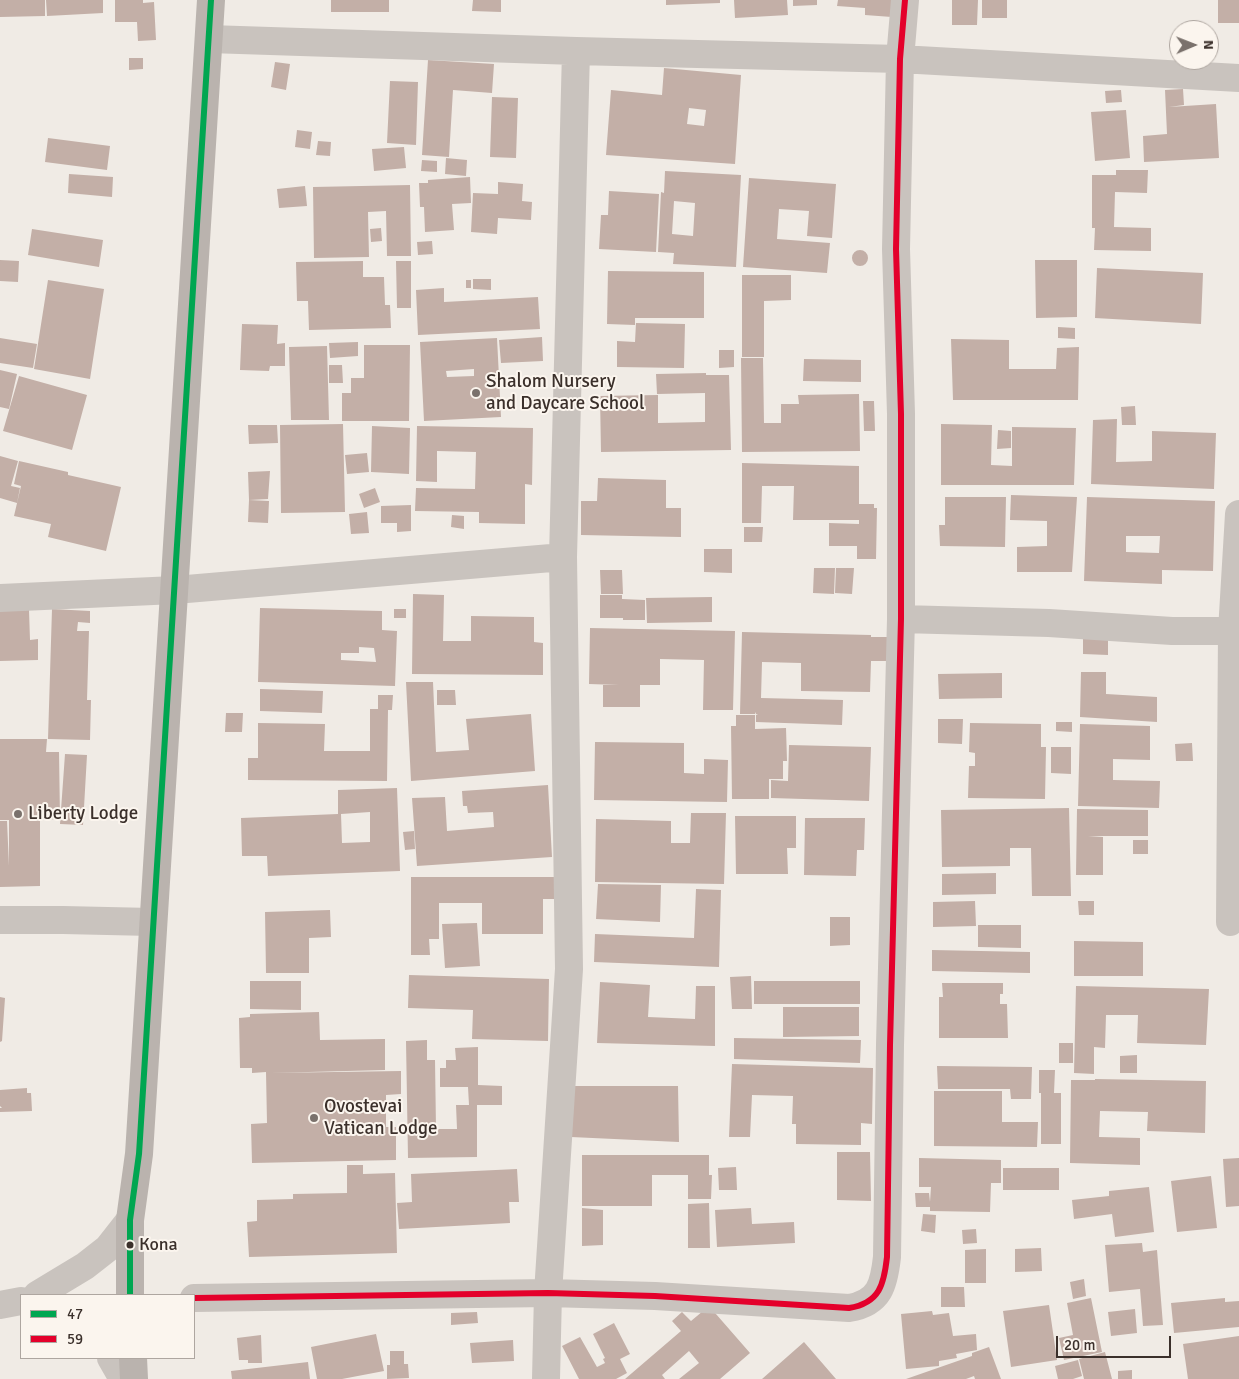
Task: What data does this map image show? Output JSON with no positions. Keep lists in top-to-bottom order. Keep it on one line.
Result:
{"places":["Shalom Nursery and Daycare School","Liberty Lodge","Ovostevai Vatican Lodge","Kona"],"lines":["transit line 47","transit line 59"],"legend":["47","59"],"scale_bar":"20 m","north":"right"}
